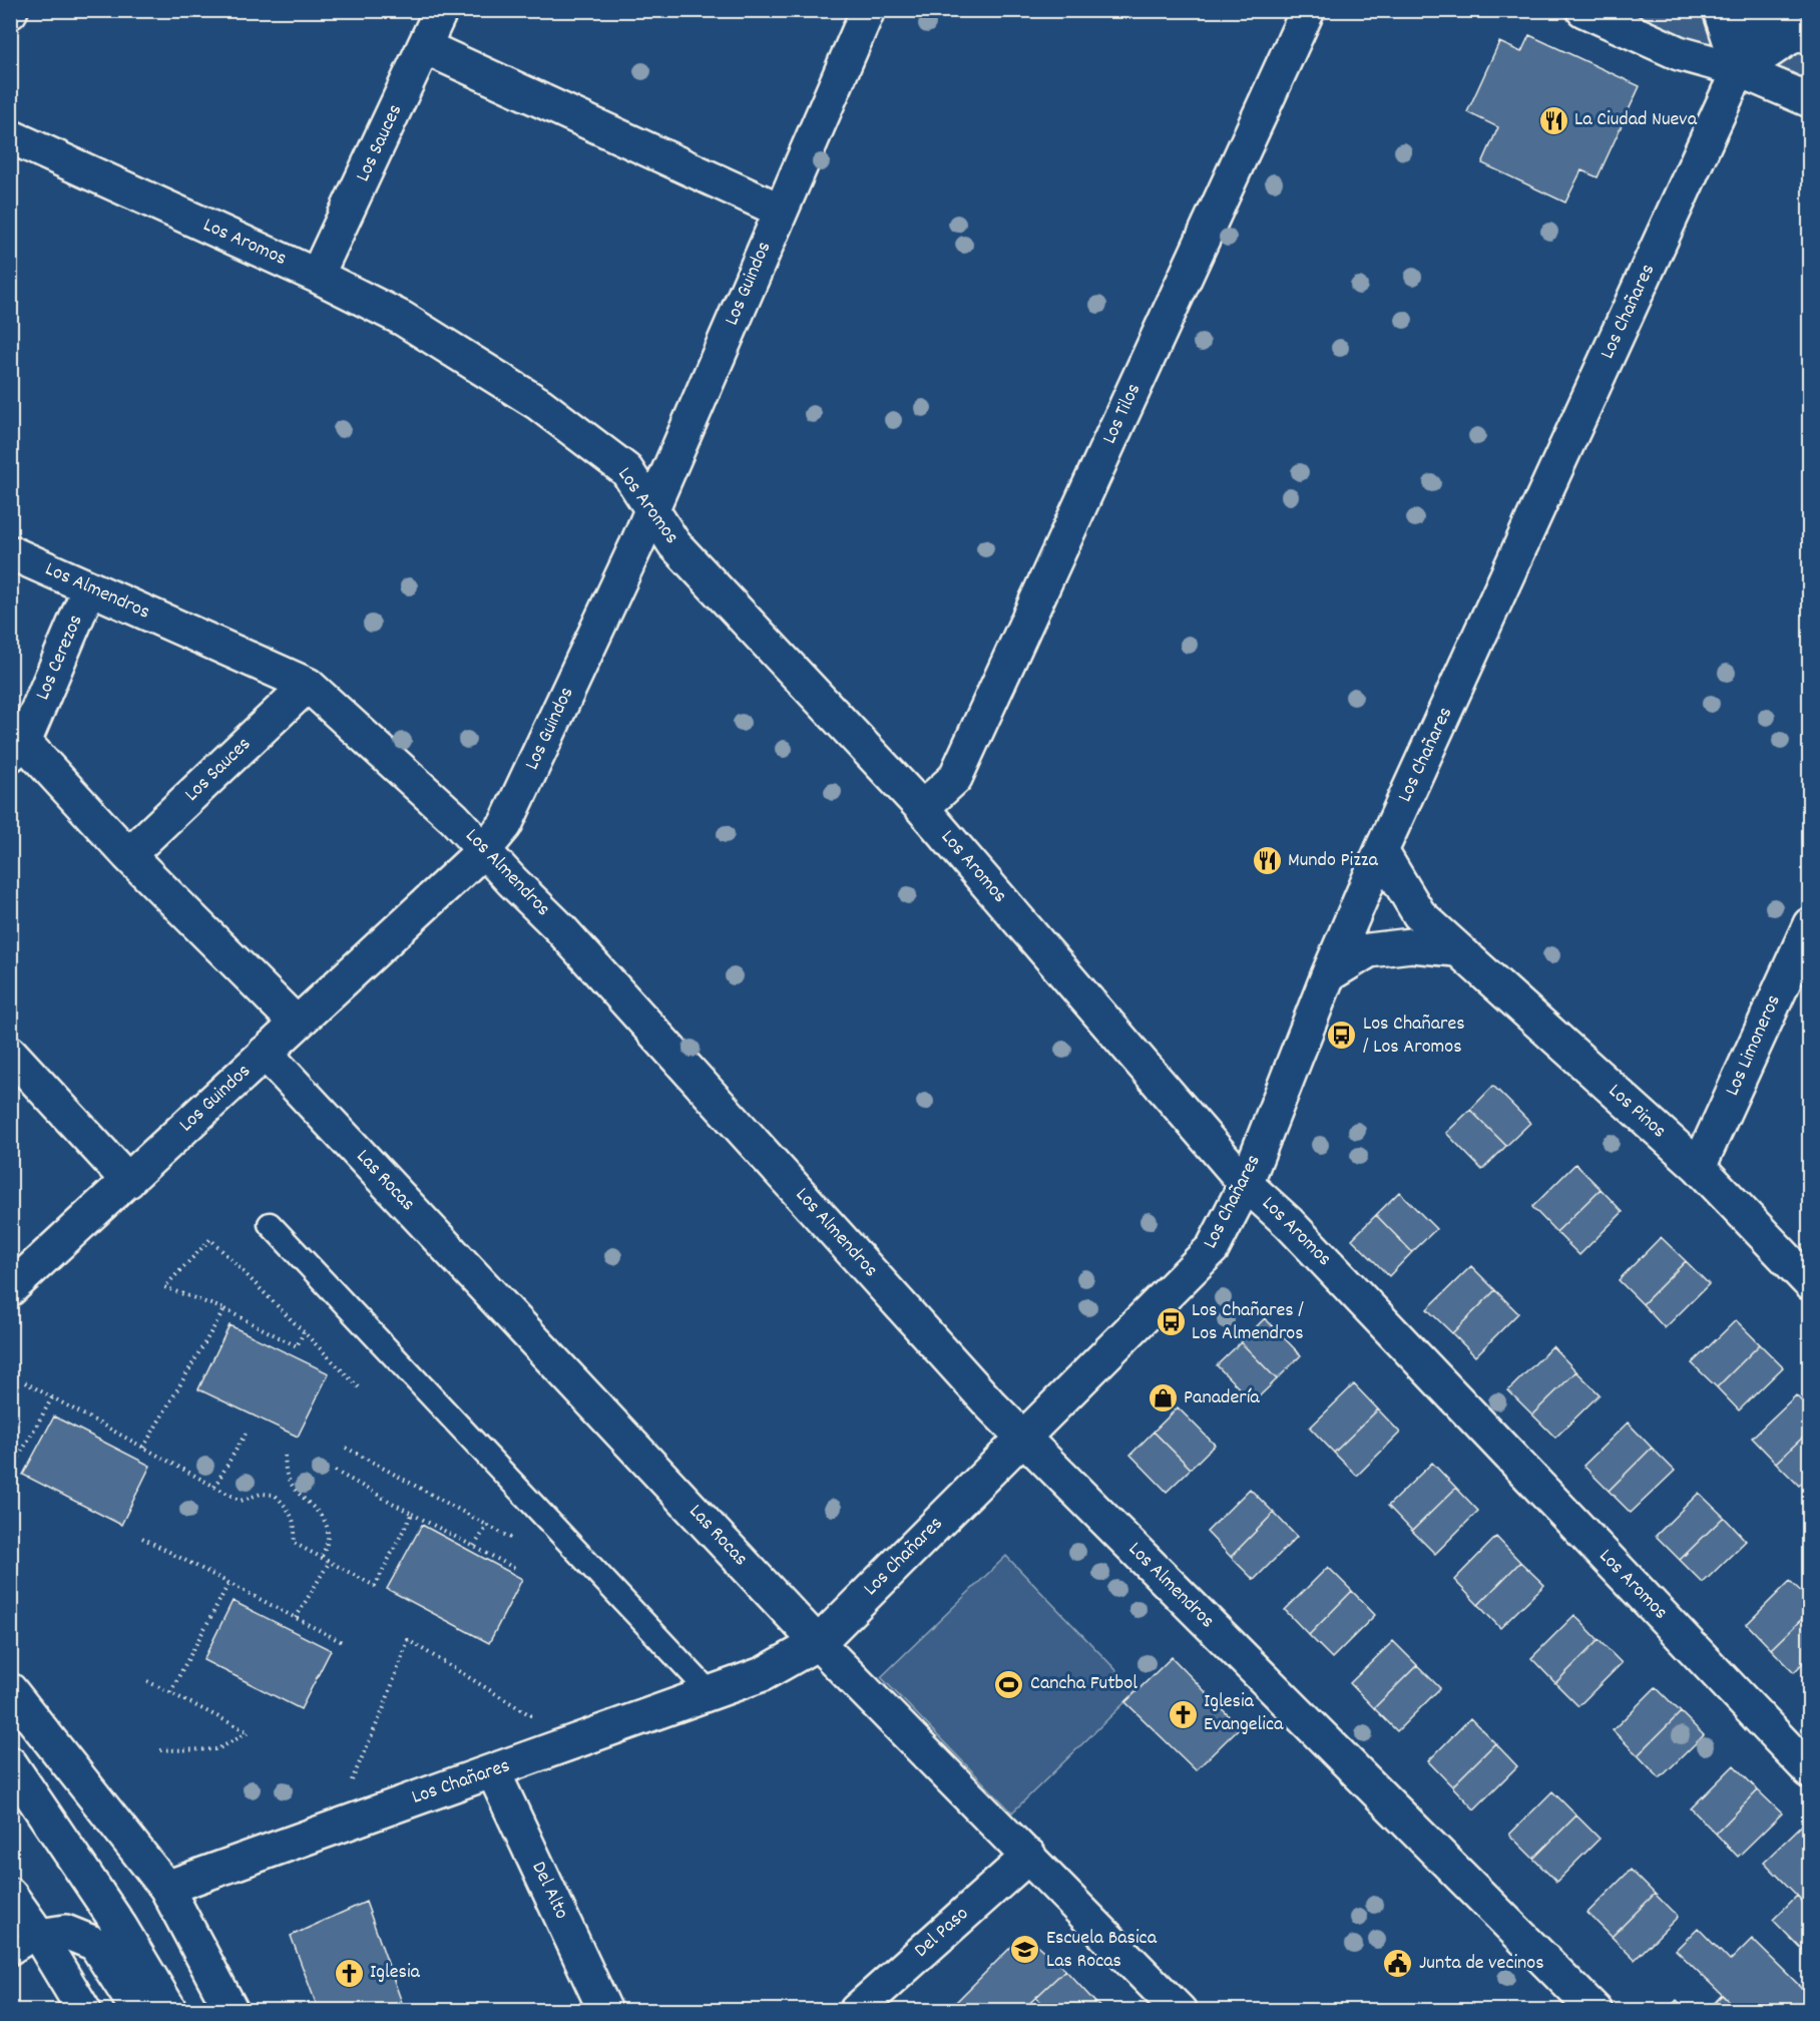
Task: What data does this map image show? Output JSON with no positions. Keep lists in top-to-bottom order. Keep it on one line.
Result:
{"streets":{"main road":["Los Sauces","Los Aromos","Los Guindos","Los Chañares","Los Tilos","Los Almendros","Los Cerezos","Los Limoneros","Los Pinos","Las Rocas","Del Alto","Del Paso"]},"crossings":[["Los Sauces","Los Aromos"],["Los Sauces","Los Almendros"],["Los Aromos","Los Guindos"],["Los Aromos","Los Chañares"],["Los Aromos","Los Tilos"],["Los Guindos","Los Almendros"],["Los Guindos","Las Rocas"],["Los Chañares","Los Almendros"],["Los Chañares","Los Pinos"],["Los Chañares","Las Rocas"],["Los Chañares","Del Alto"],["Los Almendros","Los Cerezos"],["Los Limoneros","Los Pinos"],["Las Rocas","Del Paso"]],"places":{"restaurant":["La Ciudad Nueva","Mundo Pizza"],"bus stop":["Los Chañares / Los Aromos","Los Chañares / Los Almendros"],"shop":["Panadería"],"sports":["Cancha Futbol"],"church":["Iglesia Evangelica","Iglesia"],"school or university":["Escuela Basica Las Rocas"],"public building":["Junta de vecinos"]}}
